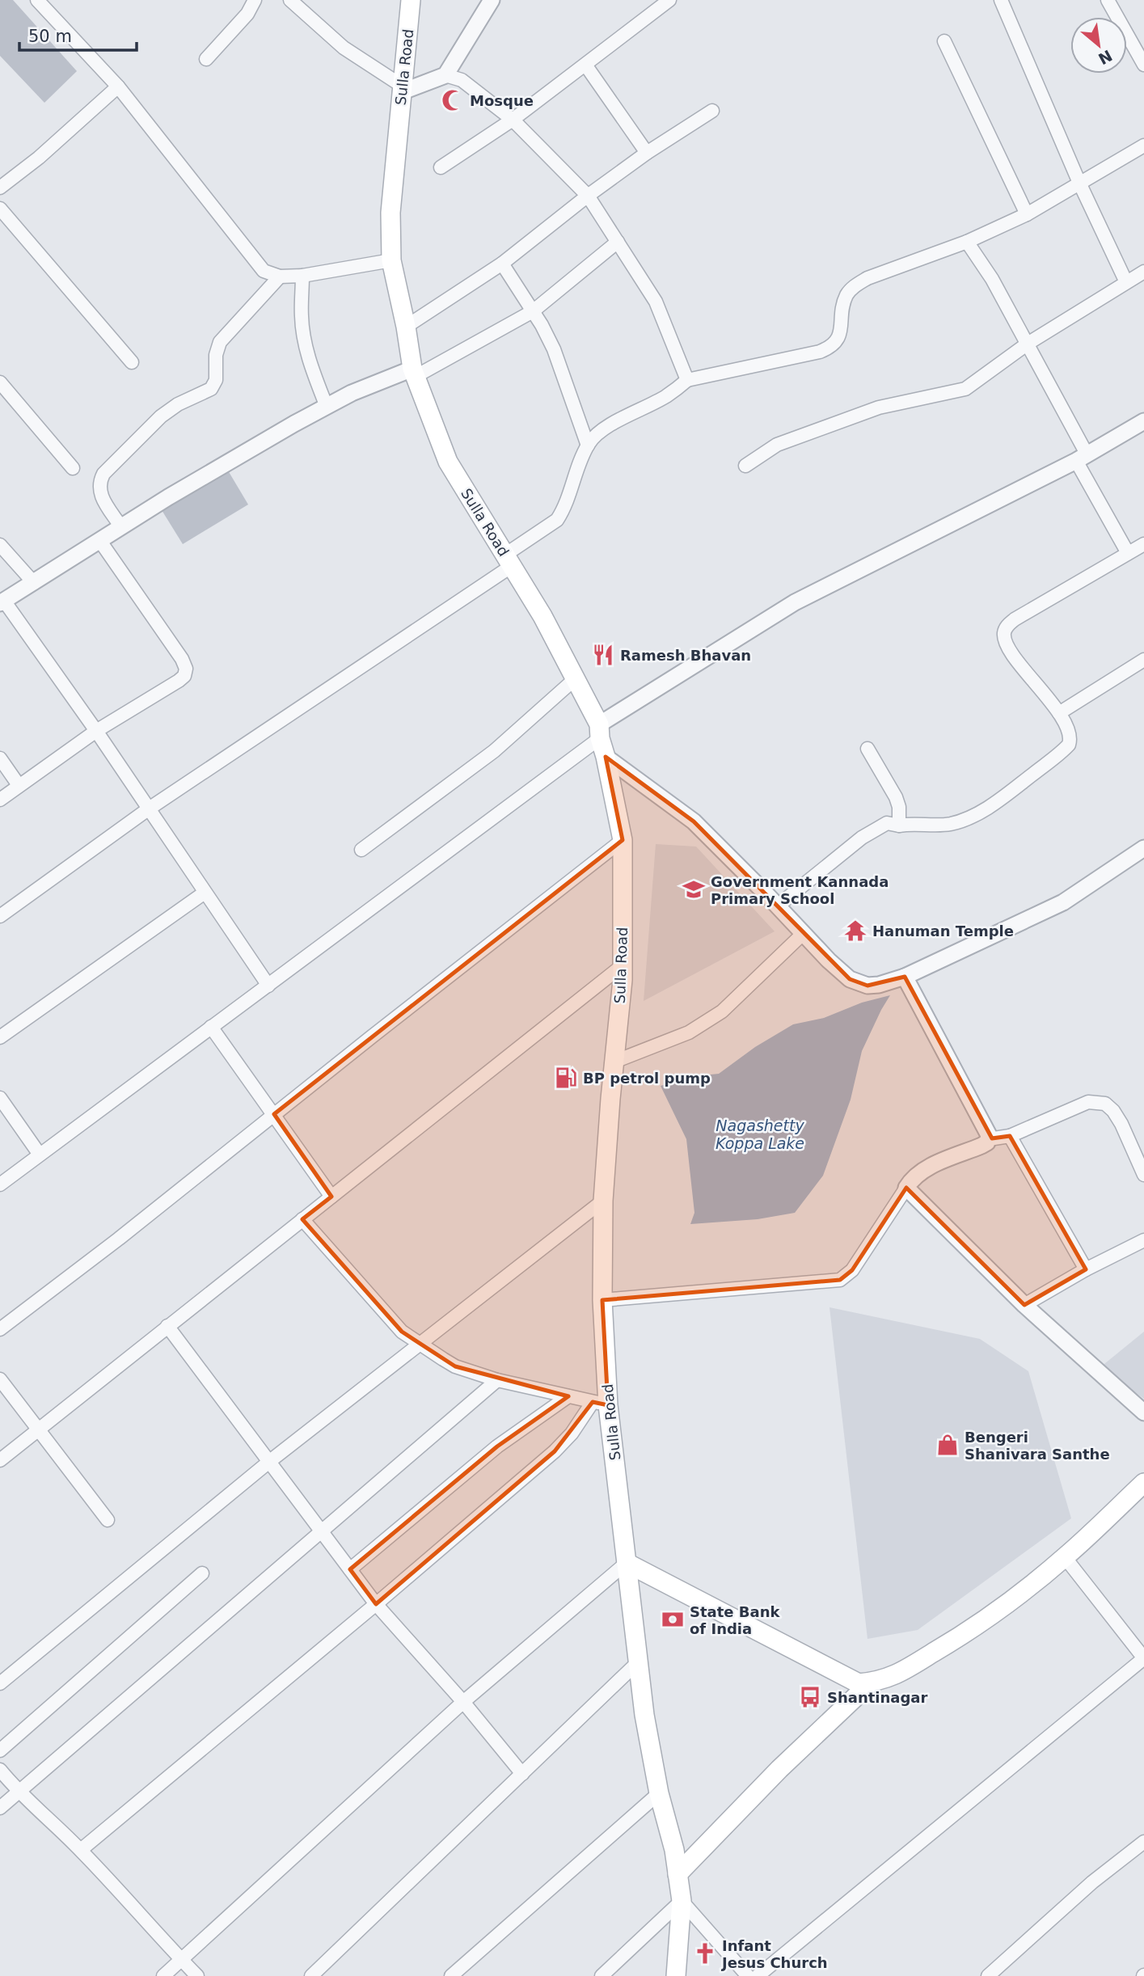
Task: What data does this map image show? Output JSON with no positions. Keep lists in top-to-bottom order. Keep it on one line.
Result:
{"streets":{"main road":["Sulla Road"]},"water":["Nagashetty Koppa Lake"],"places":{"mosque":["Mosque"],"restaurant":["Ramesh Bhavan"],"school or university":["Government Kannada Primary School"],"temple":["Hanuman Temple"],"fuel station":["BP petrol pump"],"shop":["Bengeri Shanivara Santhe"],"bank":["State Bank of India"],"bus stop":["Shantinagar"],"church":["Infant Jesus Church"]},"scale_bar":"50 m","north":"bottom right"}
